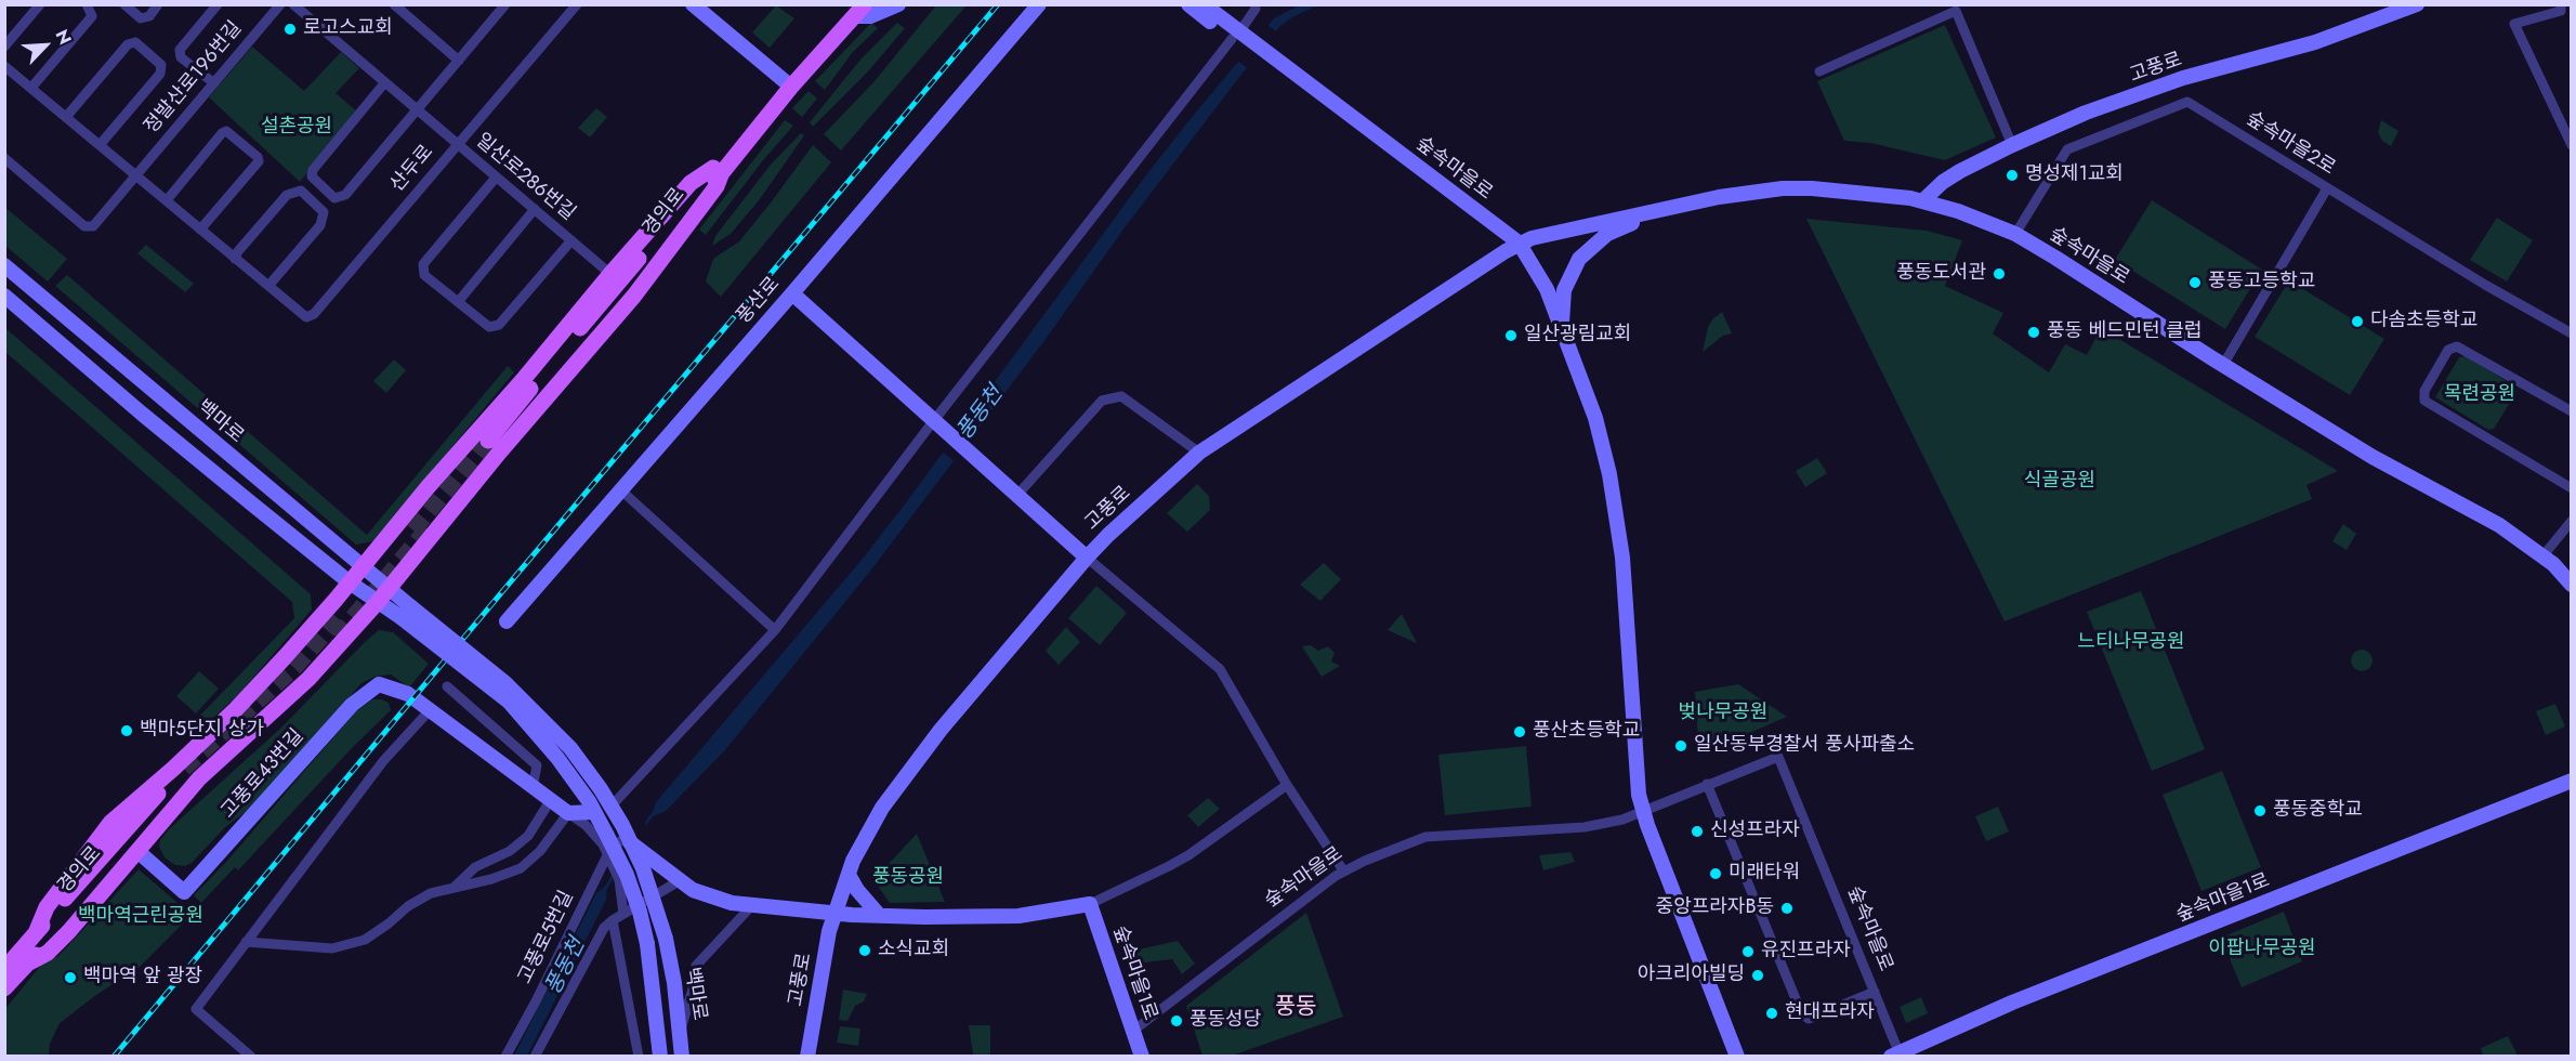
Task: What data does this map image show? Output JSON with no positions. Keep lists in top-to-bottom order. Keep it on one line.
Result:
{"streets":{"main road":["고풍로","숲속마을로","경의로","풍산로","백마로","고풍로43번길","숲속마을1로"],"street":["정발산로196번길","숲속마을2로","산두로","일산로286번길","고풍로5번길"]},"crossings":[["고풍로","숲속마을로"],["정발산로196번길","산두로"],["숲속마을2로","숲속마을로"],["산두로","일산로286번길"],["숲속마을로","숲속마을1로"]],"districts":["풍동"],"water":["풍동천"],"parks":["설촌공원","목련공원","식골공원","느티나무공원","벚나무공원","풍동공원","백마역근린공원","이팝나무공원"],"places":["로고스교회","명성제1교회","풍동도서관","풍동고등학교","다솜초등학교","풍동 베드민턴 클럽","일산광림교회","백마5단지 상가","풍산초등학교","일산동부경찰서 풍사파출소","풍동중학교","신성프라자","미래타워","중앙프라자B동","소식교회","유진프라자","아크리아빌딩","백마역 앞 광장","현대프라자","풍동성당"],"north":"top right"}
